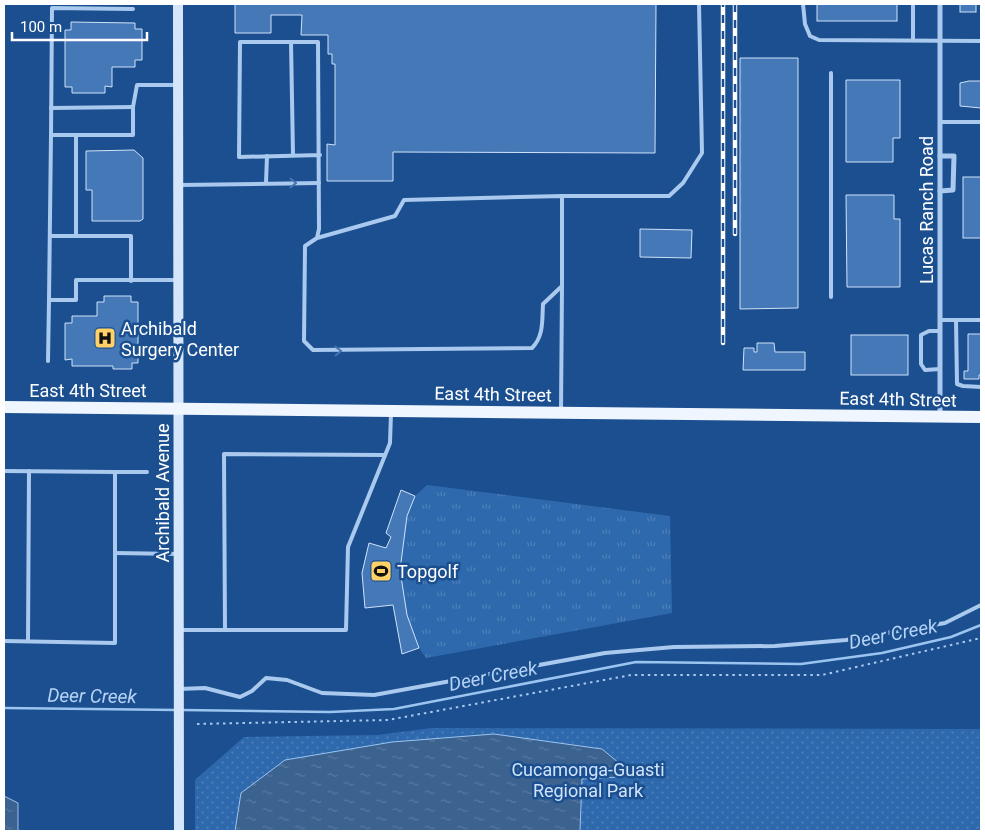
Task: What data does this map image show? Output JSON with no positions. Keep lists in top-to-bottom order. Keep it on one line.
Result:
{"streets":{"main road":["East 4th Street","Archibald Avenue"],"street":["Lucas Ranch Road"]},"crossings":[["Lucas Ranch Road","East 4th Street"],["East 4th Street","Archibald Avenue"]],"water":["Deer Creek"],"parks":["Cucamonga-Guasti Regional Park"],"places":{"hospital":["Archibald Surgery Center"],"sports":["Topgolf"]},"scale_bar":"100 m"}
